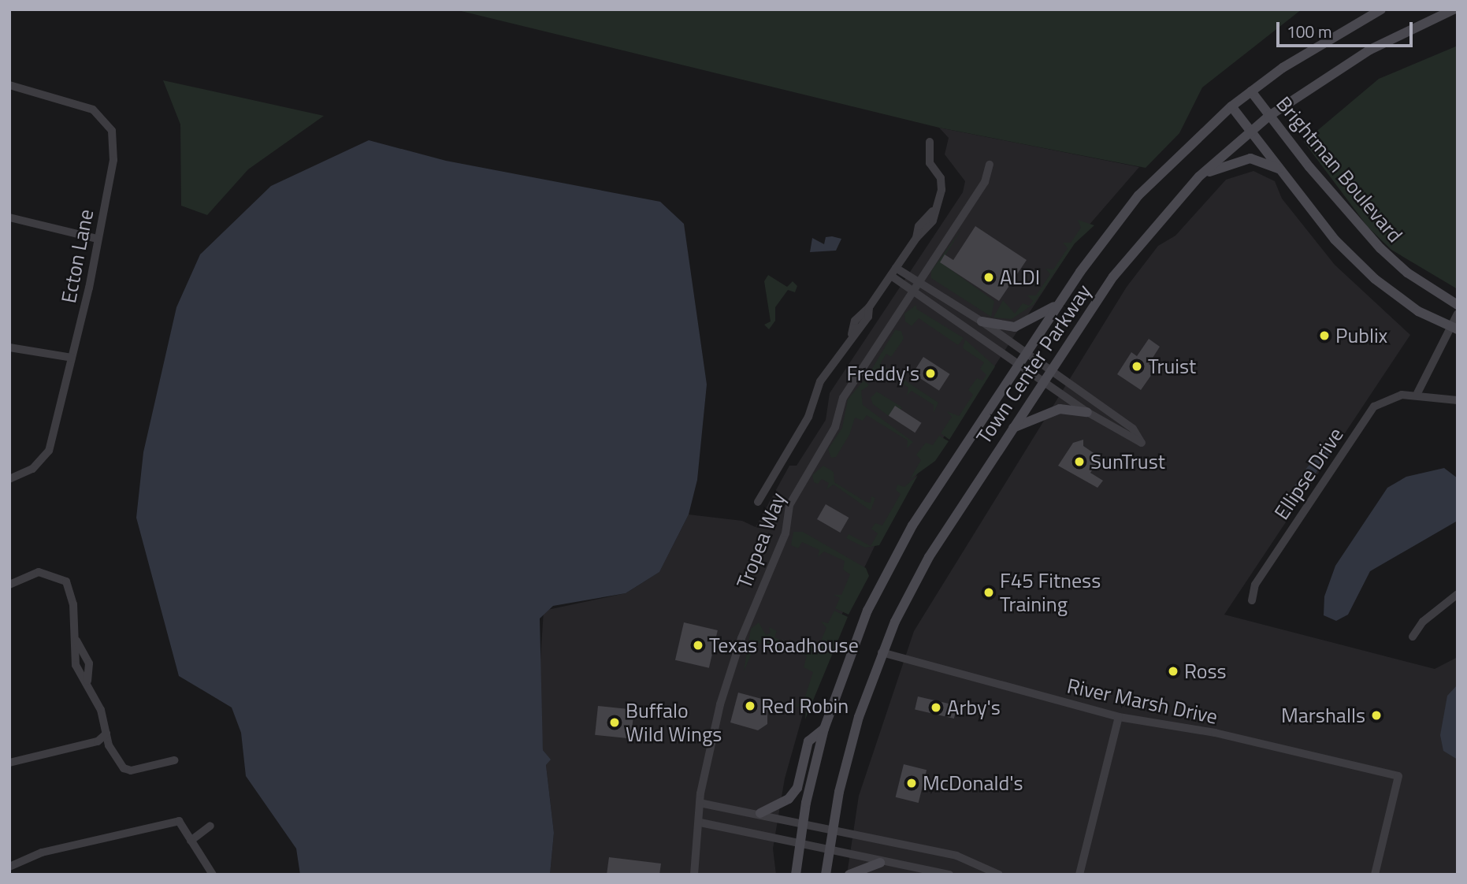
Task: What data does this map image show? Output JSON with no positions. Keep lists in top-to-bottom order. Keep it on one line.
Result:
{"streets":{"main road":["Brightman Boulevard","Town Center Parkway"],"street":["Ecton Lane","Ellipse Drive","Tropea Way","River Marsh Drive"]},"crossings":[["Brightman Boulevard","Town Center Parkway"],["Town Center Parkway","River Marsh Drive"]],"places":["ALDI","Publix","Truist","Freddy's","SunTrust","F45 Fitness Training","Texas Roadhouse","Ross","Red Robin","Arby's","Marshalls","Buffalo Wild Wings","McDonald's"],"scale_bar":"100 m"}
